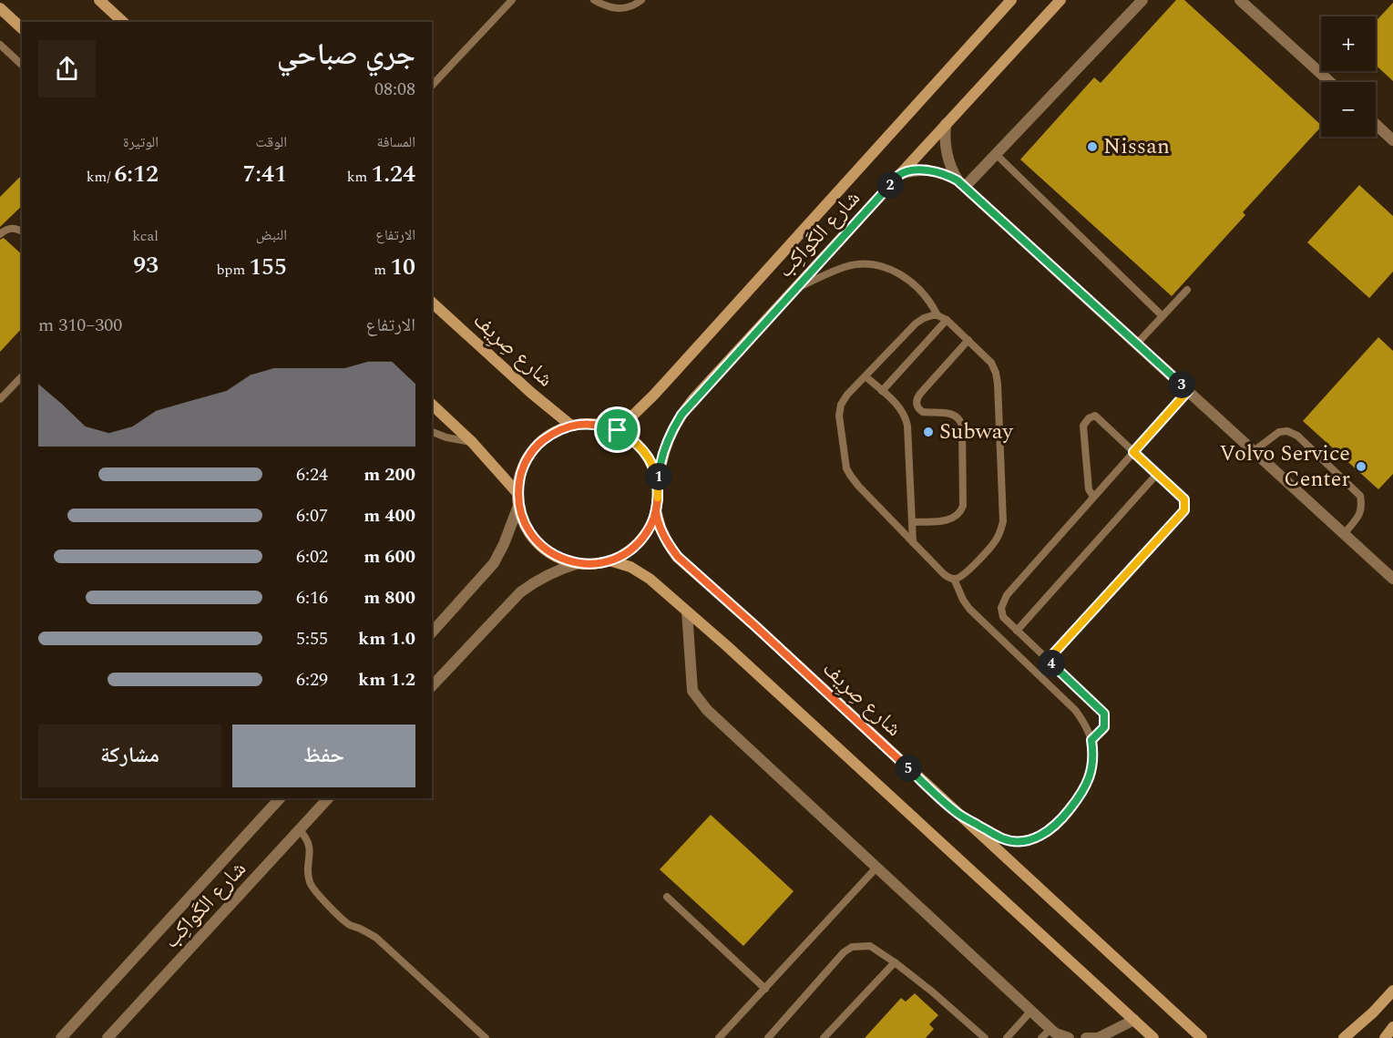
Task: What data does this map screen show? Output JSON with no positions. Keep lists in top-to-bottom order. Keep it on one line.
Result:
{"streets":{"main road":["شارع الكَواكِب","شارع صِرِيف"]},"crossings":[["شارع الكَواكِب","شارع صِرِيف"]],"places":["Nissan","Subway","Volvo Service Center"],"page":{"map_buttons":["+","−"],"heading":["جري صباحي","08:08"],"stats":[["المسافة","1.24 km"],["الوقت","7:41"],["الوتيرة","6:12 /km"],["الارتفاع","10 m"],["النبض","155 bpm"],["kcal","93"]],"pins":["2","3","1","4","5"],"chart":["الارتفاع","300–310 m"],"list":[{"name":"200 m","note":"6:24"},{"name":"400 m","note":"6:07"},{"name":"600 m","note":"6:02"},{"name":"800 m","note":"6:16"},{"name":"1.0 km","note":"5:55"},{"name":"1.2 km","note":"6:29"}],"buttons":["حفظ","مشاركة"]}}
